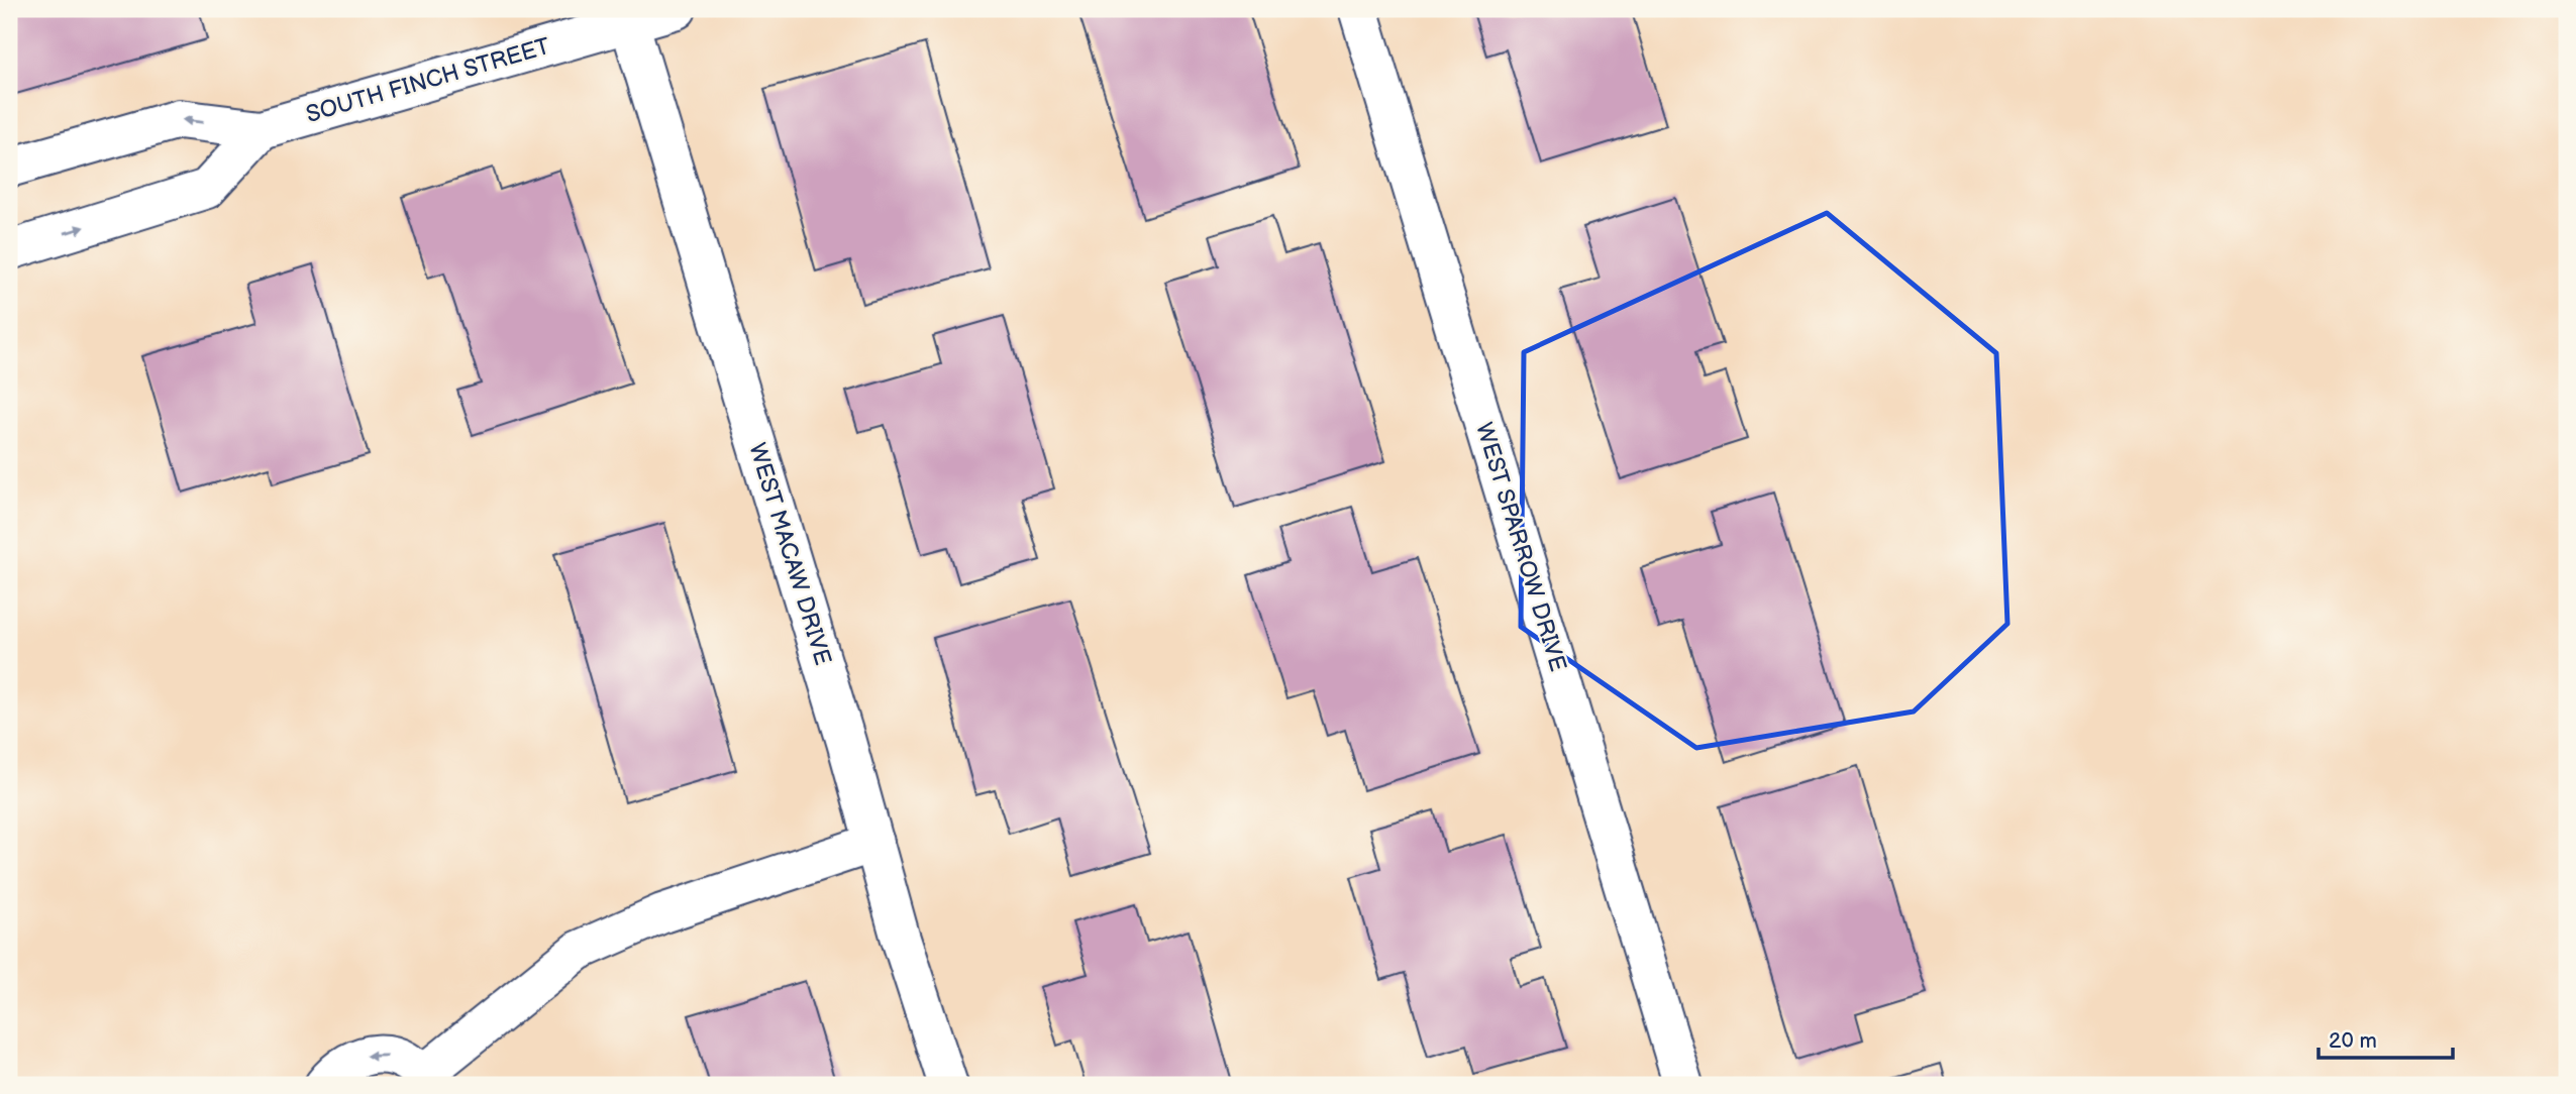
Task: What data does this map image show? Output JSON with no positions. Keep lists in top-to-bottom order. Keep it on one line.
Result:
{"streets":{"street":["SOUTH FINCH STREET","WEST SPARROW DRIVE","WEST MACAW DRIVE"]},"crossings":[["SOUTH FINCH STREET","WEST MACAW DRIVE"]],"scale_bar":"20 m"}
